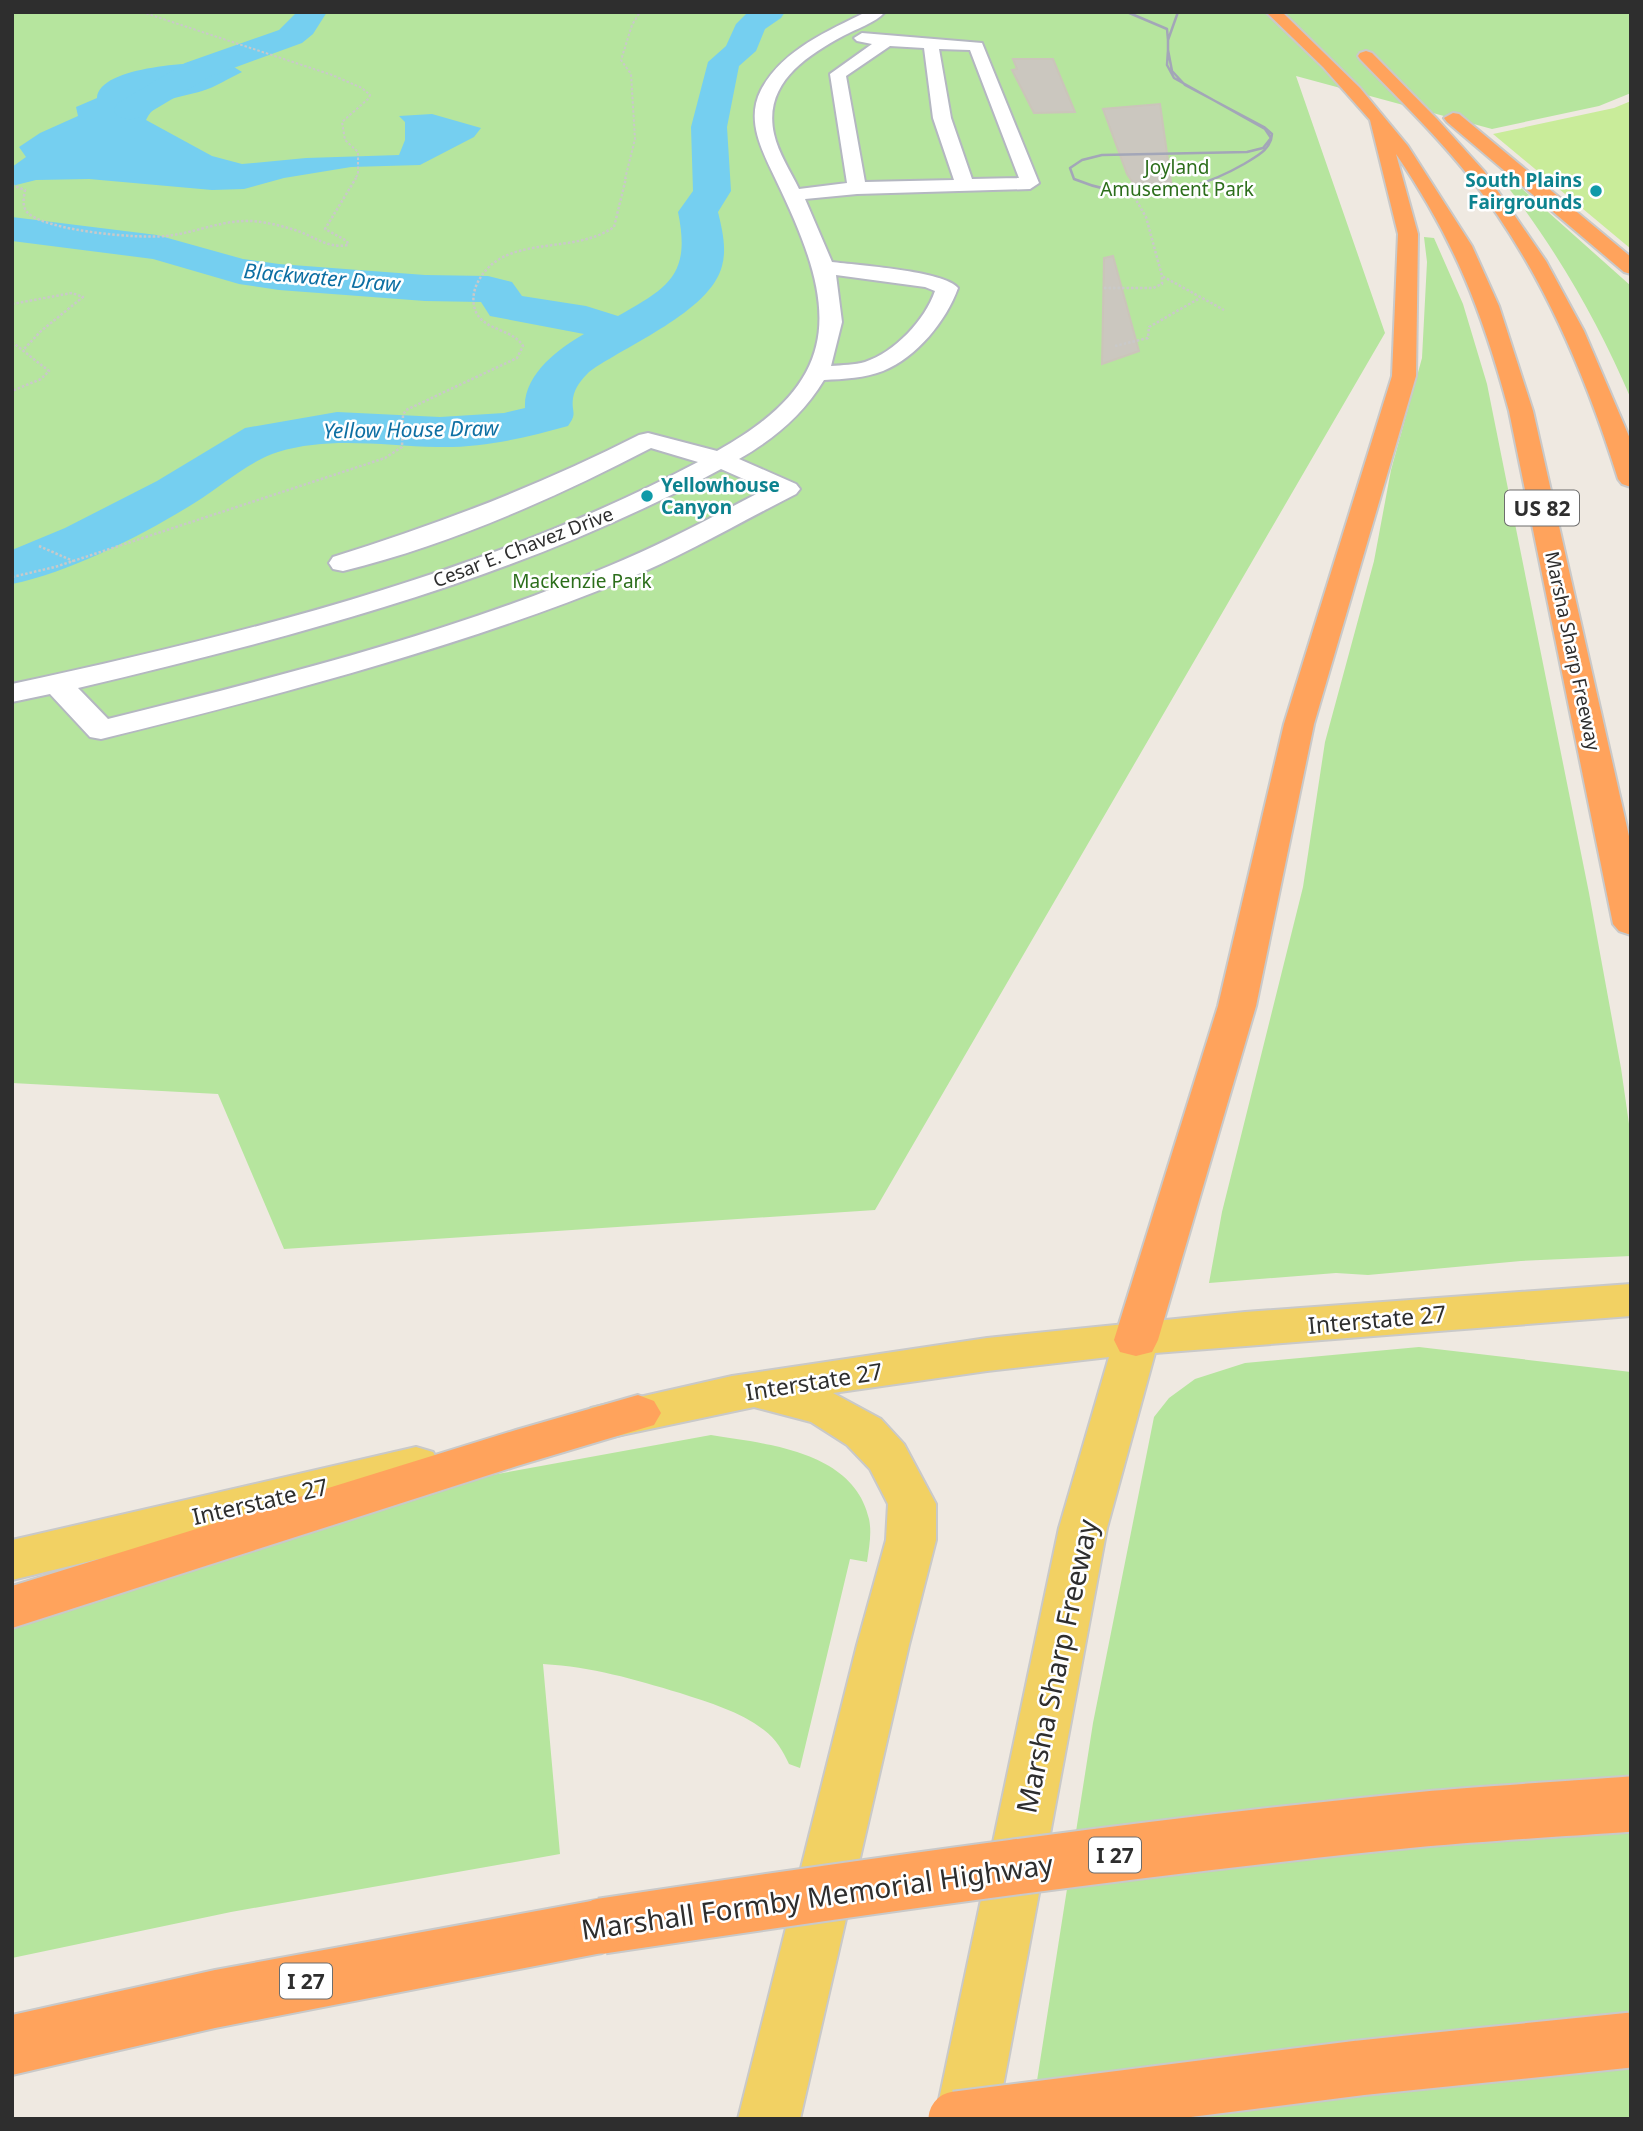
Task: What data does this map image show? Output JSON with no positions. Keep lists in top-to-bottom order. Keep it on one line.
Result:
{"streets":{"highway":["US 82","Marsha Sharp Freeway","I 27","Marshall Formby Memorial Highway"],"main road":["Interstate 27"],"street":["Cesar E. Chavez Drive"]},"crossings":[["US 82","Marsha Sharp Freeway"],["Marsha Sharp Freeway","Interstate 27"]],"water":["Blackwater Draw","Yellow House Draw"],"parks":["Joyland Amusement Park","Mackenzie Park"],"places":["South Plains Fairgrounds","Yellowhouse Canyon"]}
